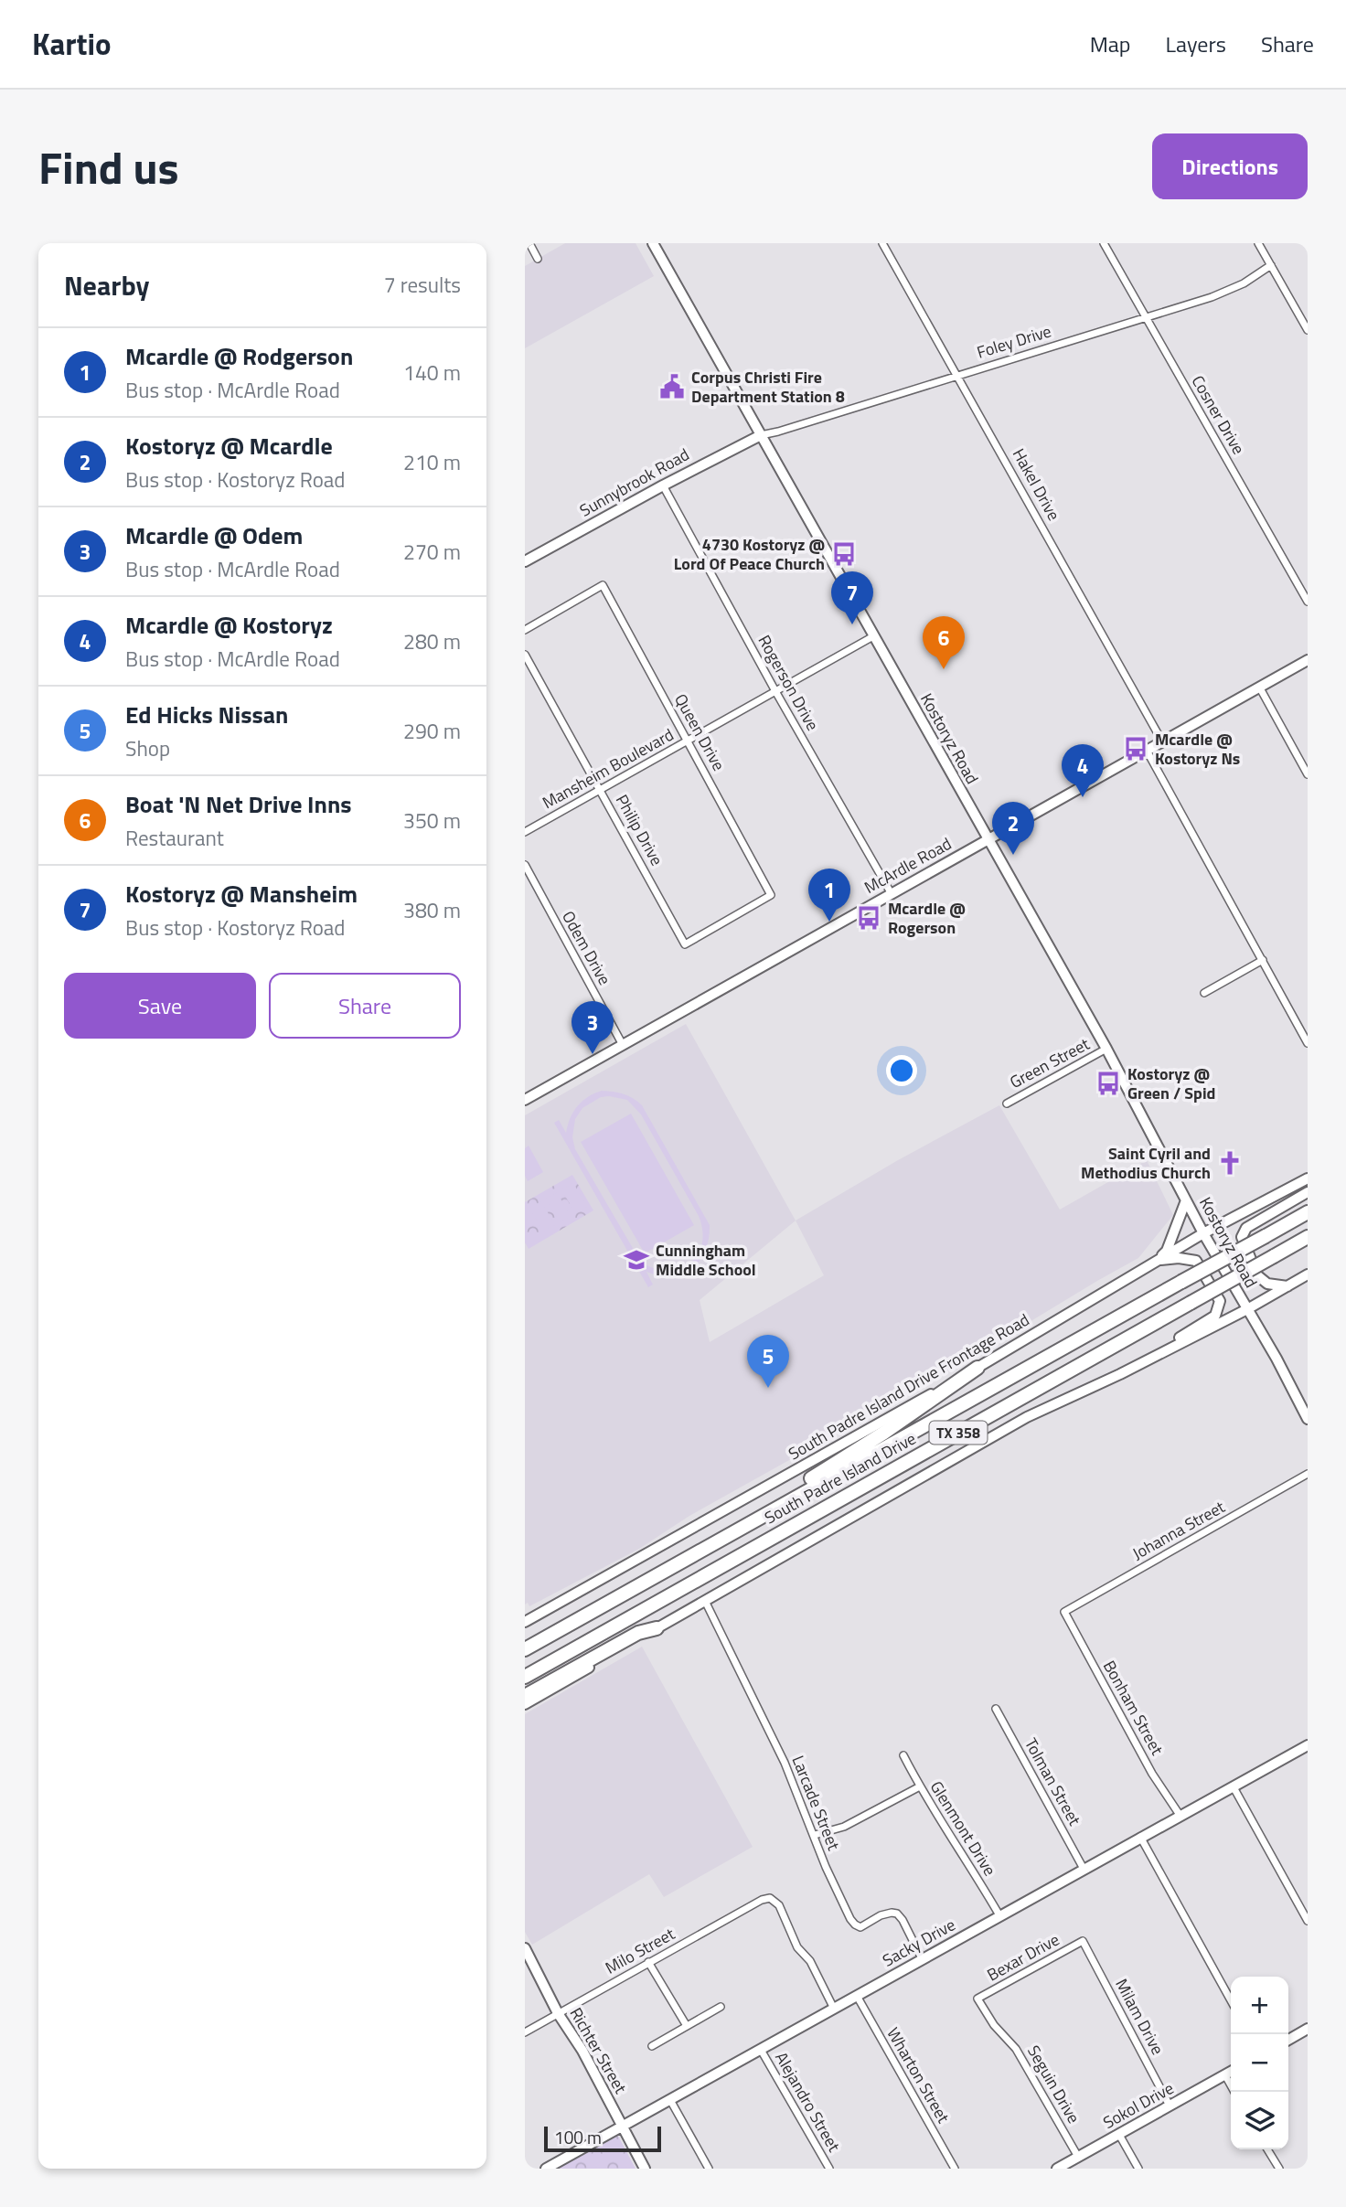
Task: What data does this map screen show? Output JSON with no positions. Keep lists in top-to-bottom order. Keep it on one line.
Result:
{"streets":{"highway":["TX 358","South Padre Island Drive"],"main road":["Sunnybrook Road","Kostoryz Road","McArdle Road","South Padre Island Drive Frontage Road","Sacky Drive","Richter Street","Sokol Drive"],"street":["Foley Drive","Cosner Drive","Hakel Drive","Rogerson Drive","Queen Drive","Mansheim Boulevard","Philip Drive","Odem Drive","Green Street","Johanna Street","Bonham Street","Tolman Street","Larcade Street","Glenmont Drive","Milo Street","Bexar Drive","Milam Drive","Wharton Street","Seguin Drive","Alejandro Street"]},"crossings":[["Foley Drive","Cosner Drive"],["Foley Drive","Sunnybrook Road"],["Foley Drive","Hakel Drive"],["Foley Drive","Kostoryz Road"],["Sunnybrook Road","Rogerson Drive"],["Sunnybrook Road","Kostoryz Road"],["Hakel Drive","McArdle Road"],["Rogerson Drive","Mansheim Boulevard"],["Rogerson Drive","McArdle Road"],["Queen Drive","Mansheim Boulevard"],["Queen Drive","Philip Drive"],["Kostoryz Road","Mansheim Boulevard"],["Kostoryz Road","McArdle Road"],["Kostoryz Road","Green Street"],["Kostoryz Road","South Padre Island Drive Frontage Road"],["Mansheim Boulevard","Philip Drive"],["McArdle Road","Odem Drive"],["Johanna Street","Bonham Street"],["Bonham Street","Sacky Drive"],["Tolman Street","Sacky Drive"],["Larcade Street","Sacky Drive"],["Glenmont Drive","Sacky Drive"],["Sacky Drive","Milo Street"],["Sacky Drive","Richter Street"],["Sacky Drive","Wharton Street"],["Sacky Drive","Alejandro Street"],["Milo Street","Richter Street"],["Bexar Drive","Milam Drive"],["Bexar Drive","Seguin Drive"],["Milam Drive","Sokol Drive"],["Seguin Drive","Sokol Drive"]],"places":{"public building":["Corpus Christi Fire Department Station 8"],"bus stop":["4730 Kostoryz @ Lord Of Peace Church","Mcardle @ Kostoryz Ns","Mcardle @ Rogerson","Kostoryz @ Green / Spid"],"church":["Saint Cyril and Methodius Church"],"school or university":["Cunningham Middle School"]},"scale_bar":"100 m","page":{"header":"Kartio","nav":["Map","Layers","Share"],"title":"Find us","buttons":["Directions",["Save","Share"]],"heading":["Nearby","7 results"],"list":[{"mark":"1","name":"Mcardle @ Rodgerson","note":"Bus stop · McArdle Road","value":"140 m"},{"mark":"2","name":"Kostoryz @ Mcardle","note":"Bus stop · Kostoryz Road","value":"210 m"},{"mark":"3","name":"Mcardle @ Odem","note":"Bus stop · McArdle Road","value":"270 m"},{"mark":"4","name":"Mcardle @ Kostoryz","note":"Bus stop · McArdle Road","value":"280 m"},{"mark":"5","name":"Ed Hicks Nissan","note":"Shop","value":"290 m"},{"mark":"6","name":"Boat 'N Net Drive Inns","note":"Restaurant","value":"350 m"},{"mark":"7","name":"Kostoryz @ Mansheim","note":"Bus stop · Kostoryz Road","value":"380 m"}],"pins":["7","6","4","2","1","3","5"],"map_buttons":["+","−"],"scale":"100 m"}}
